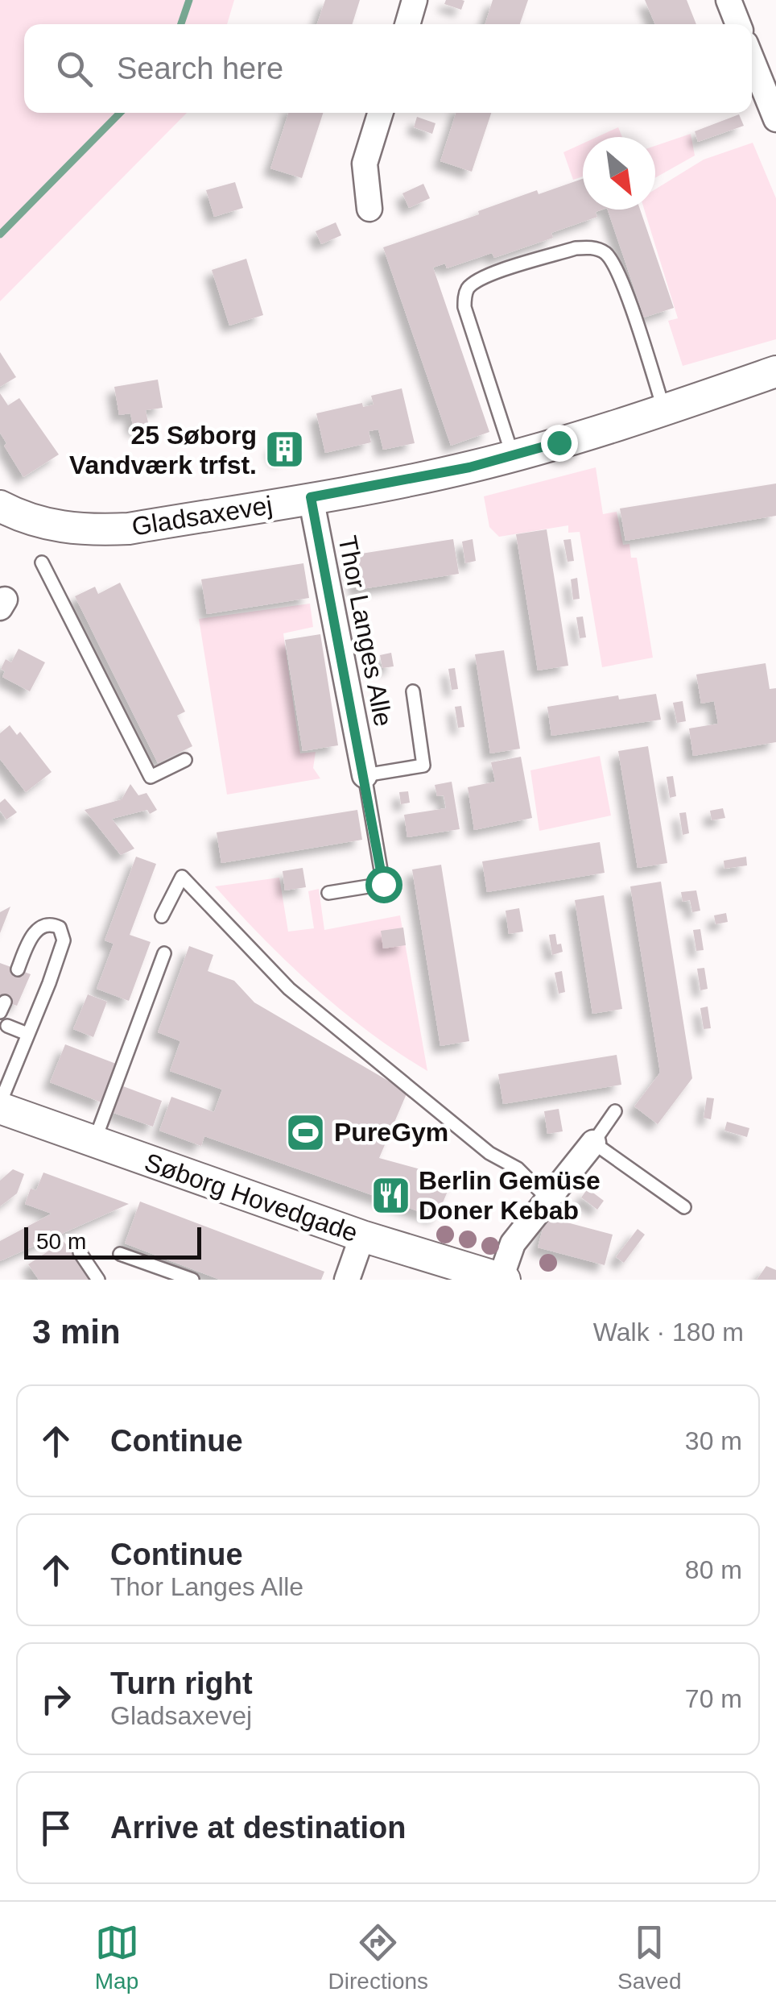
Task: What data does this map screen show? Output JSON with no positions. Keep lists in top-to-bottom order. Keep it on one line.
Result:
{"streets":{"street":["Gladsaxevej","Thor Langes Alle","Søborg Hovedgade"]},"crossings":[["Gladsaxevej","Thor Langes Alle"]],"places":{"building":["25 Søborg Vandværk trfst."],"sports":["PureGym"],"restaurant":["Berlin Gemüse Doner Kebab"]},"scale_bar":"50 m","north":"bottom right","page":{"search":"Search here","scale":"50 m","heading":["3 min","Walk · 180 m"],"list":[["Continue","30 m"],["Continue","Thor Langes Alle","80 m"],["Turn right","Gladsaxevej","70 m"],"Arrive at destination"],"nav":["Map","Directions","Saved"]}}
